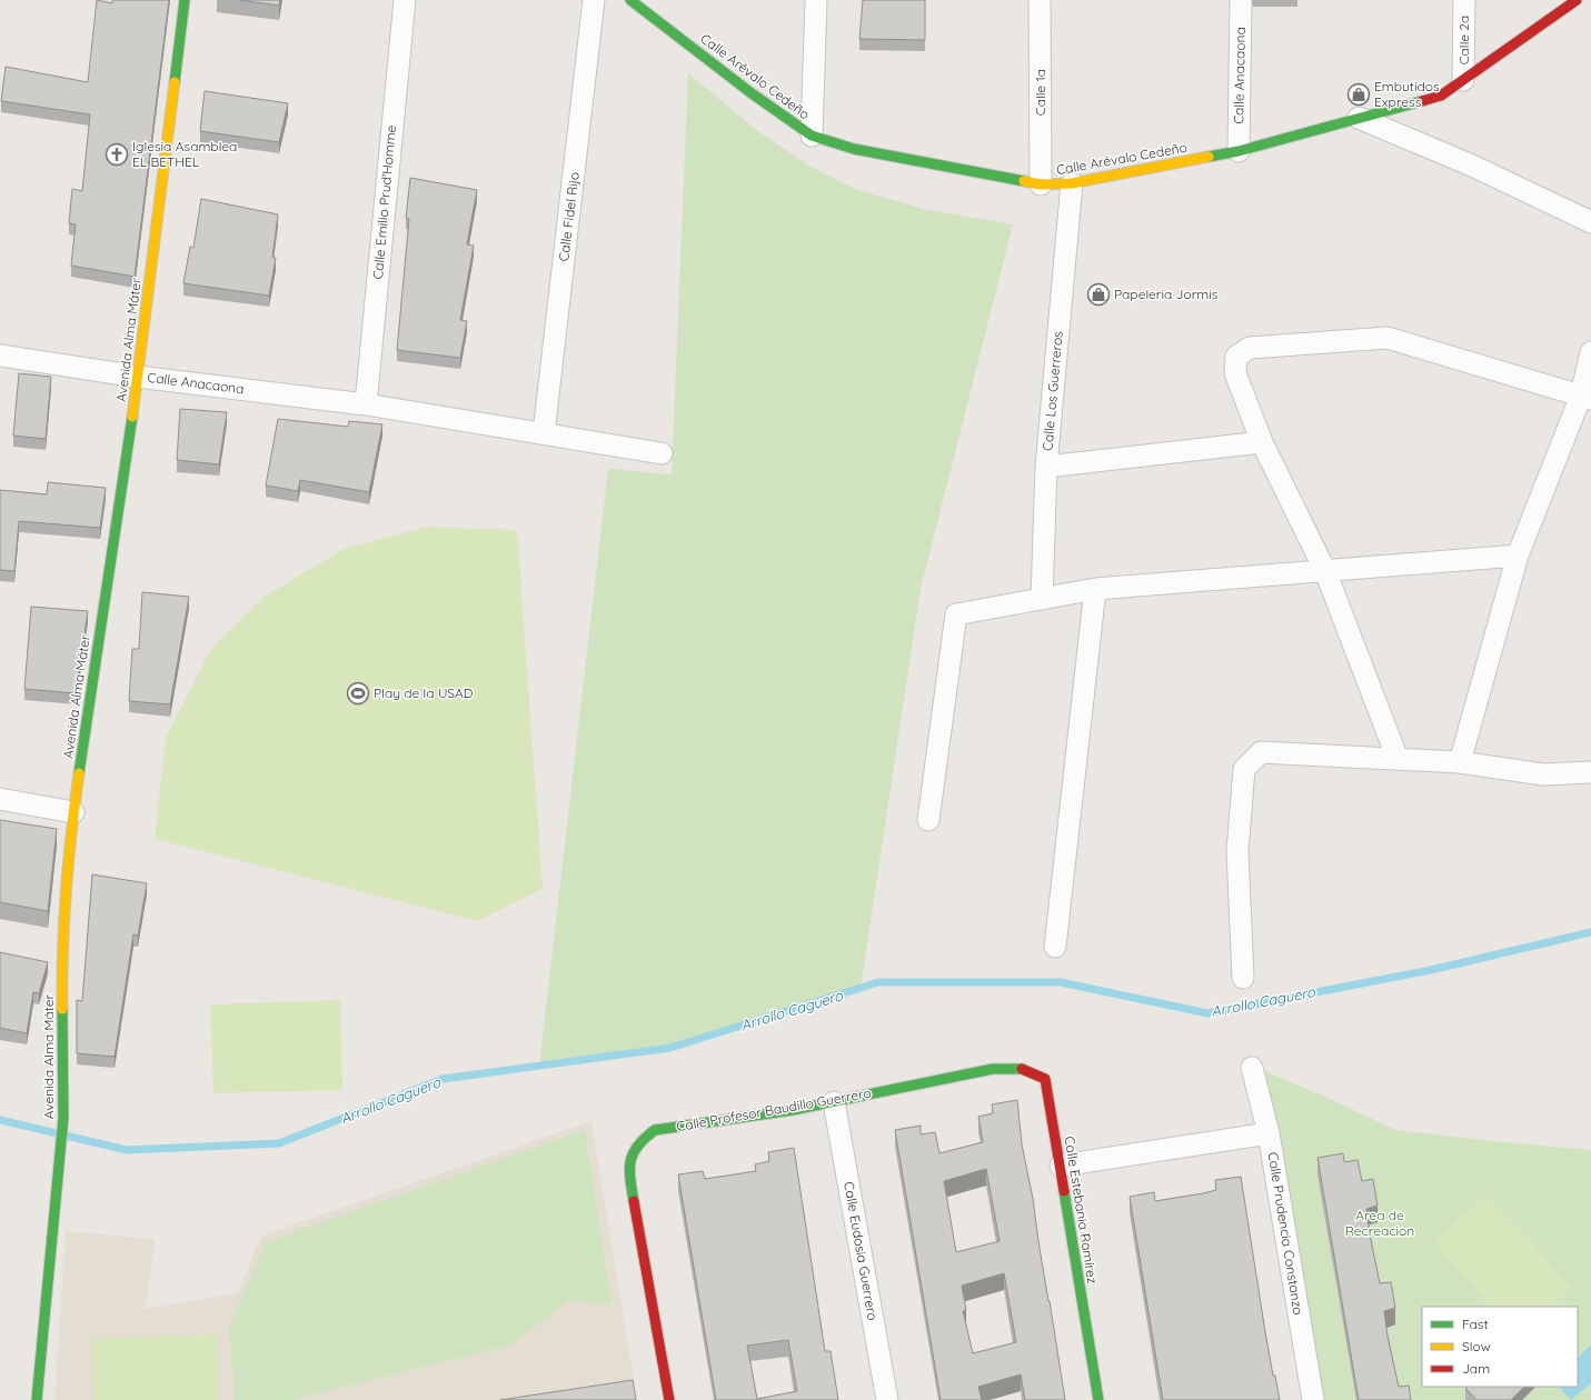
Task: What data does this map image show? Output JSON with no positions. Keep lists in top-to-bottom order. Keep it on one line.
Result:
{"streets":{"street":["Calle 2a","Calle Anacaona","Calle Arévalo Cedeño","Calle 1a","Calle Emilio Prud'Homme","Calle Fidel Rijo","Avenida Alma Máter","Calle Los Guerreros","Calle Profesor Baudillo Guerrero","Calle Estebania Ramírez","Calle Prudencia Constanzo","Calle Eudosia Guerrero"]},"crossings":[["Calle 2a","Calle Arévalo Cedeño"],["Calle Anacaona","Calle Arévalo Cedeño"],["Calle Anacaona","Calle Emilio Prud'Homme"],["Calle Anacaona","Calle Fidel Rijo"],["Calle Anacaona","Avenida Alma Máter"],["Calle Arévalo Cedeño","Calle 1a"],["Calle Arévalo Cedeño","Calle Los Guerreros"],["Calle Profesor Baudillo Guerrero","Calle Estebania Ramírez"],["Calle Profesor Baudillo Guerrero","Calle Eudosia Guerrero"]],"water":["Arrollo Caguero"],"parks":["Area de Recreacion"],"places":{"shop":["Embutidos Express","Papeleria Jormis"],"church":["Iglesia Asamblea EL BETHEL"],"sports":["Play de la USAD"]},"legend":["Fast","Slow","Jam"]}
